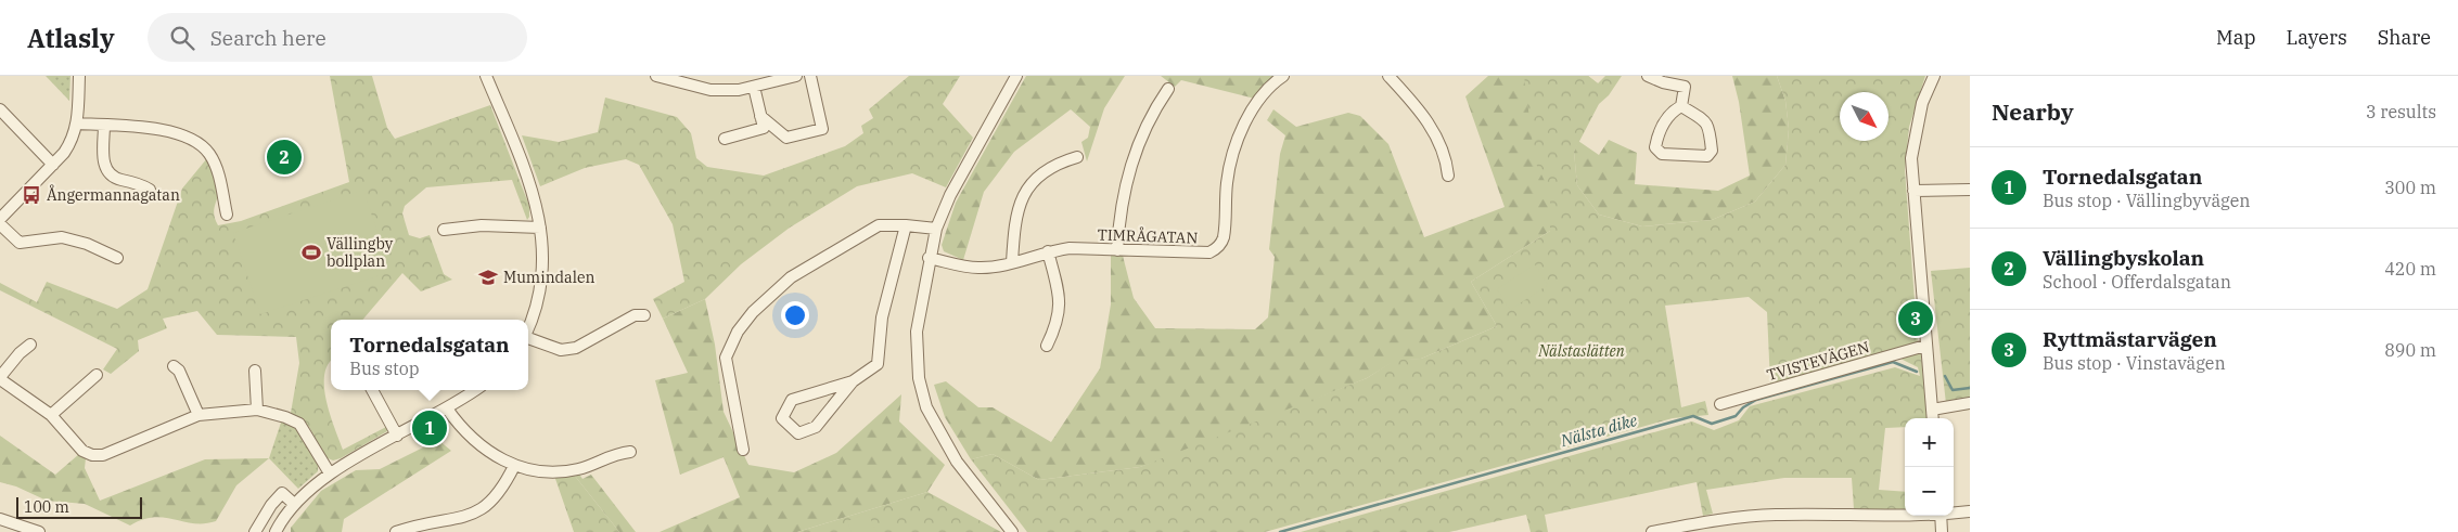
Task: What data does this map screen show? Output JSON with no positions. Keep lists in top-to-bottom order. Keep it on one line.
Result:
{"streets":{"street":["TIMRÅGATAN","TVISTEVÄGEN"]},"water":["Nälsta dike"],"parks":["Nälstaslätten"],"places":{"bus stop":["Ångermannagatan"],"sports":["Vällingby bollplan"],"school or university":["Mumindalen"]},"scale_bar":"100 m","north":"bottom right","page":{"header":"Atlasly","search":"Search here","nav":["Map","Layers","Share"],"heading":["Nearby","3 results"],"pins":["2","3","1"],"list":[{"mark":"1","name":"Tornedalsgatan","note":"Bus stop · Vällingbyvägen","value":"300 m"},{"mark":"2","name":"Vällingbyskolan","note":"School · Offerdalsgatan","value":"420 m"},{"mark":"3","name":"Ryttmästarvägen","note":"Bus stop · Vinstavägen","value":"890 m"}],"popup":["Tornedalsgatan","Bus stop"],"map_buttons":["+","−"],"scale":"100 m"}}
